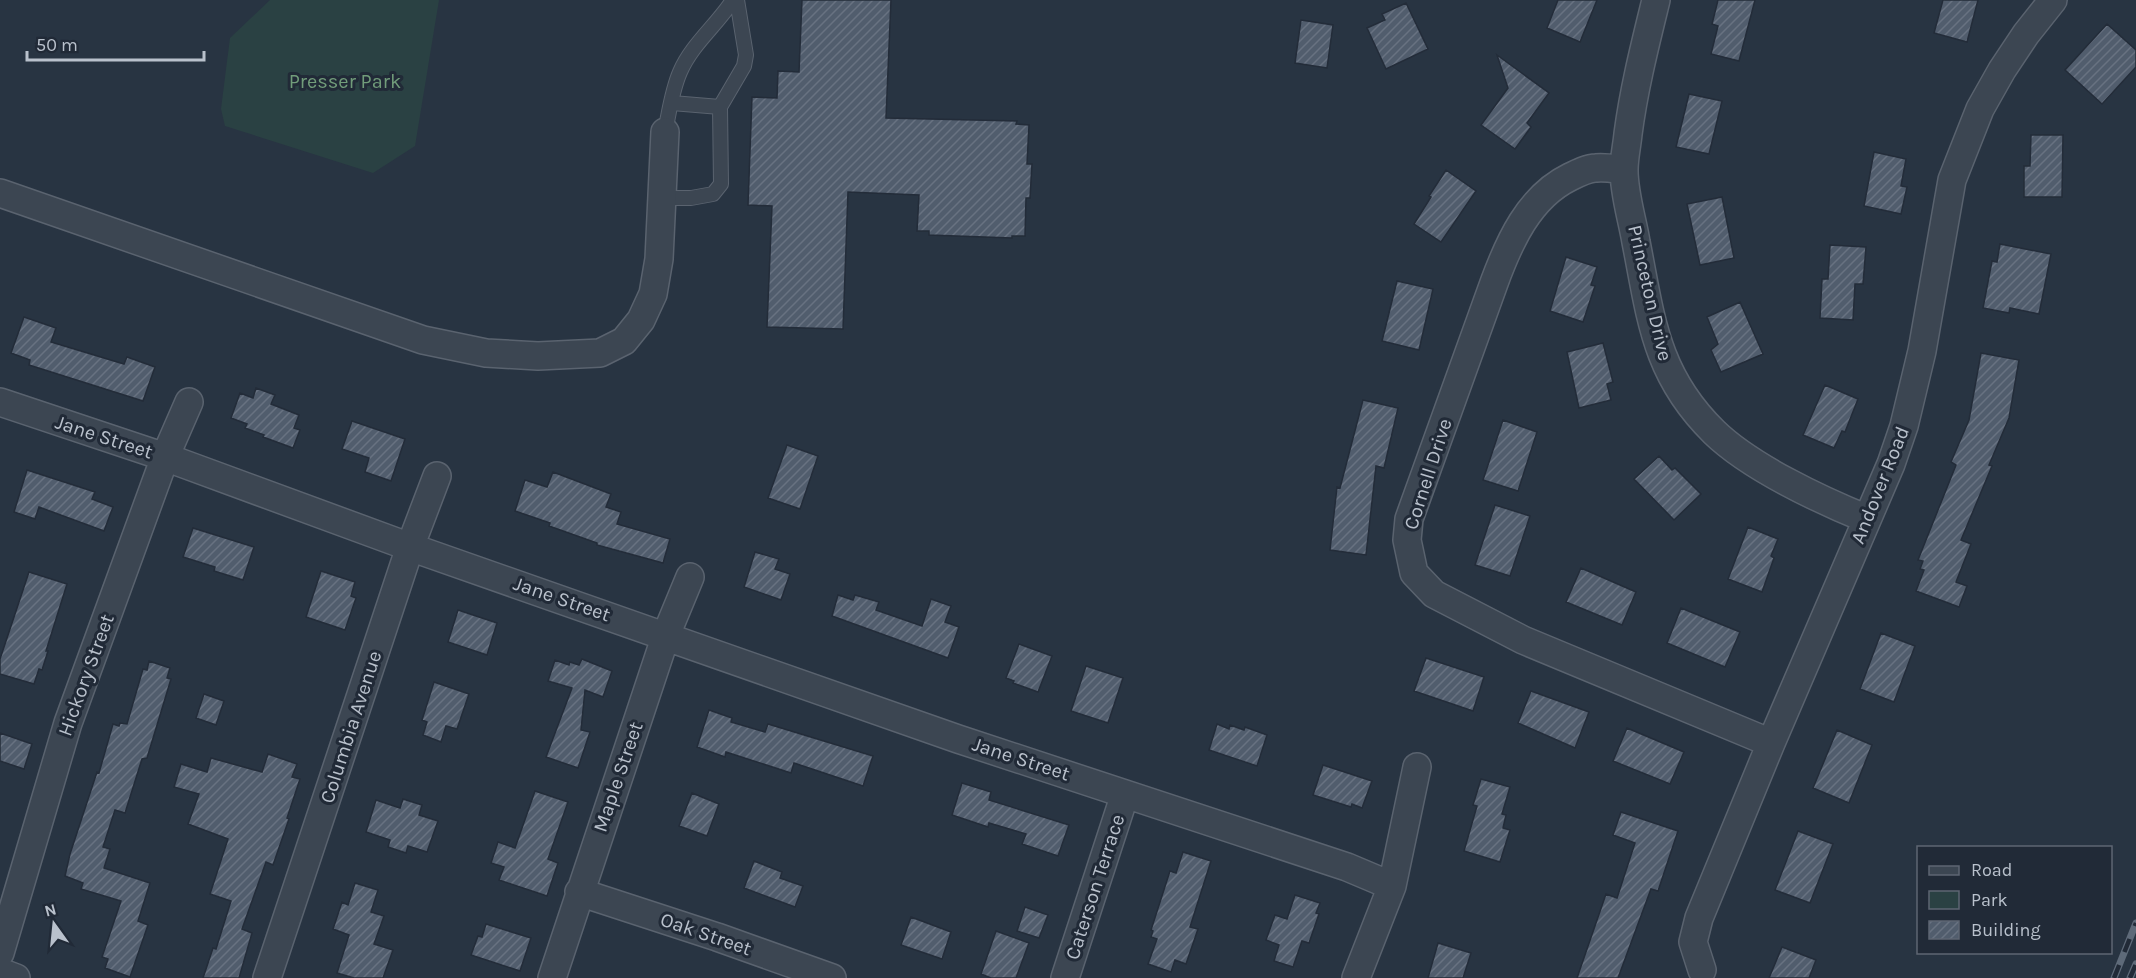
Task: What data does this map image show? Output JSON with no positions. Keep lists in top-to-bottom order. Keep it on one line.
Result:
{"streets":{"street":["Princeton Drive","Jane Street","Cornell Drive","Andover Road","Hickory Street","Columbia Avenue","Maple Street","Caterson Terrace","Oak Street"]},"crossings":[["Princeton Drive","Cornell Drive"],["Princeton Drive","Andover Road"],["Jane Street","Hickory Street"],["Jane Street","Columbia Avenue"],["Jane Street","Maple Street"],["Jane Street","Caterson Terrace"],["Cornell Drive","Andover Road"],["Maple Street","Oak Street"]],"parks":["Presser Park"],"legend":["Road","Park","Building"],"scale_bar":"50 m","north":"top"}
